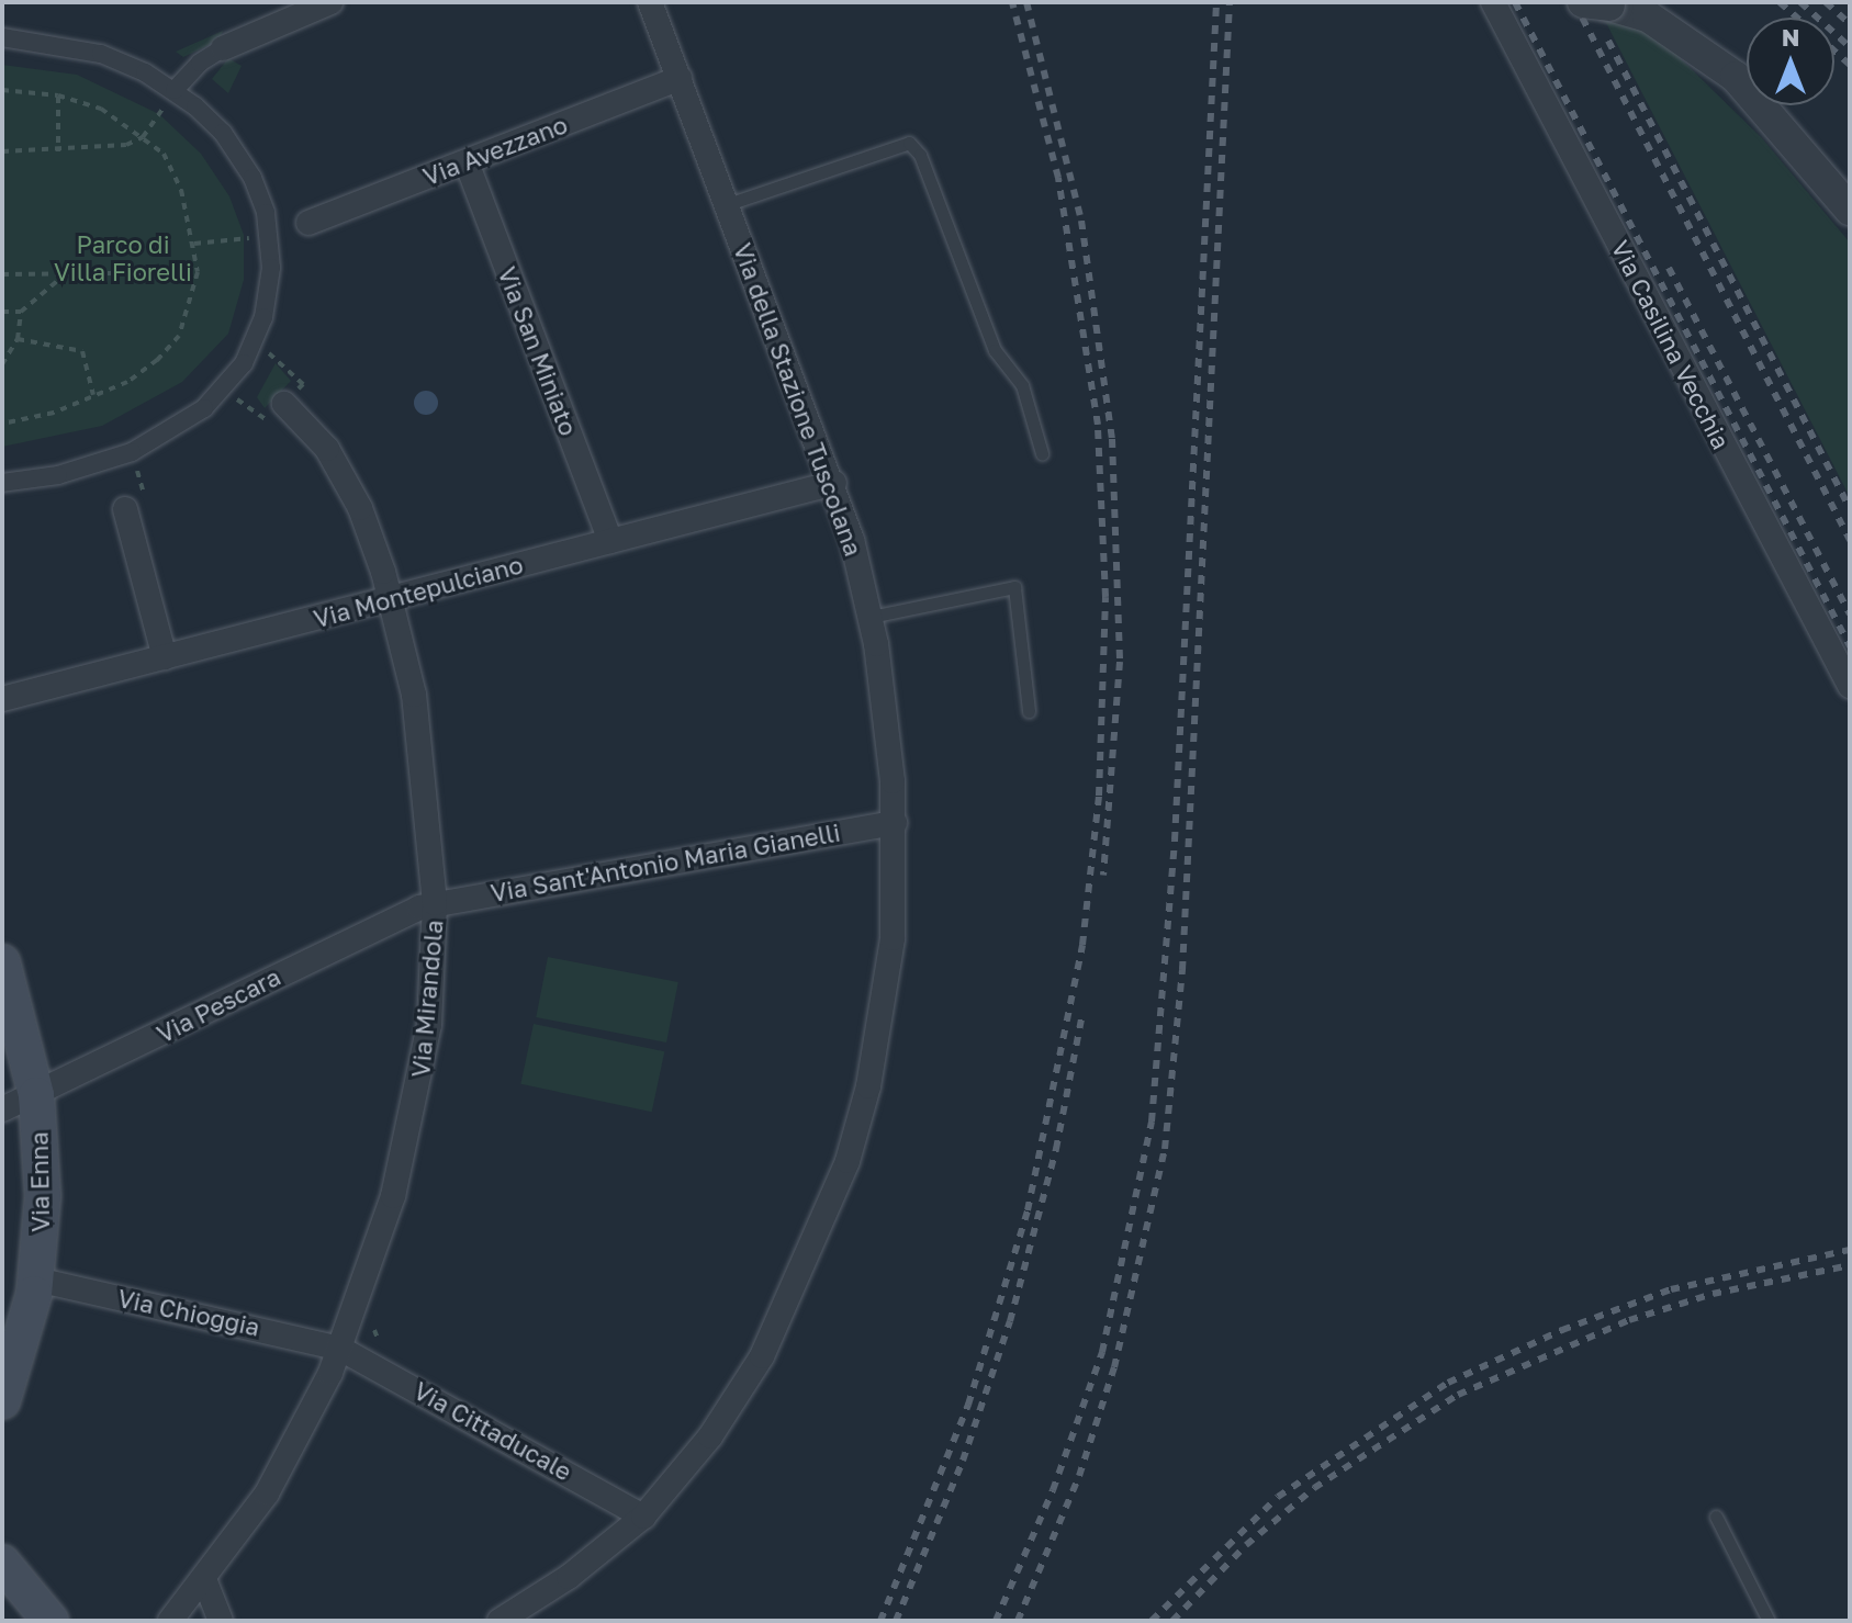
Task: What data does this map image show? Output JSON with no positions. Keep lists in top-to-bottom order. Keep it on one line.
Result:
{"streets":{"main road":["Via Enna"],"street":["Via Avezzano","Via Casilina Vecchia","Via San Miniato","Via della Stazione Tuscolana","Via Montepulciano","Via Sant'Antonio Maria Gianelli","Via Mirandola","Via Pescara","Via Chioggia","Via Cittaducale"]},"crossings":[["Via Avezzano","Via San Miniato"],["Via Avezzano","Via della Stazione Tuscolana"],["Via San Miniato","Via Montepulciano"],["Via della Stazione Tuscolana","Via Montepulciano"],["Via della Stazione Tuscolana","Via Sant'Antonio Maria Gianelli"],["Via della Stazione Tuscolana","Via Cittaducale"],["Via Montepulciano","Via Mirandola"],["Via Sant'Antonio Maria Gianelli","Via Mirandola"],["Via Sant'Antonio Maria Gianelli","Via Pescara"],["Via Mirandola","Via Pescara"],["Via Mirandola","Via Chioggia"],["Via Mirandola","Via Cittaducale"],["Via Pescara","Via Enna"],["Via Enna","Via Chioggia"],["Via Chioggia","Via Cittaducale"]],"parks":["Parco di Villa Fiorelli"],"north":"top"}
